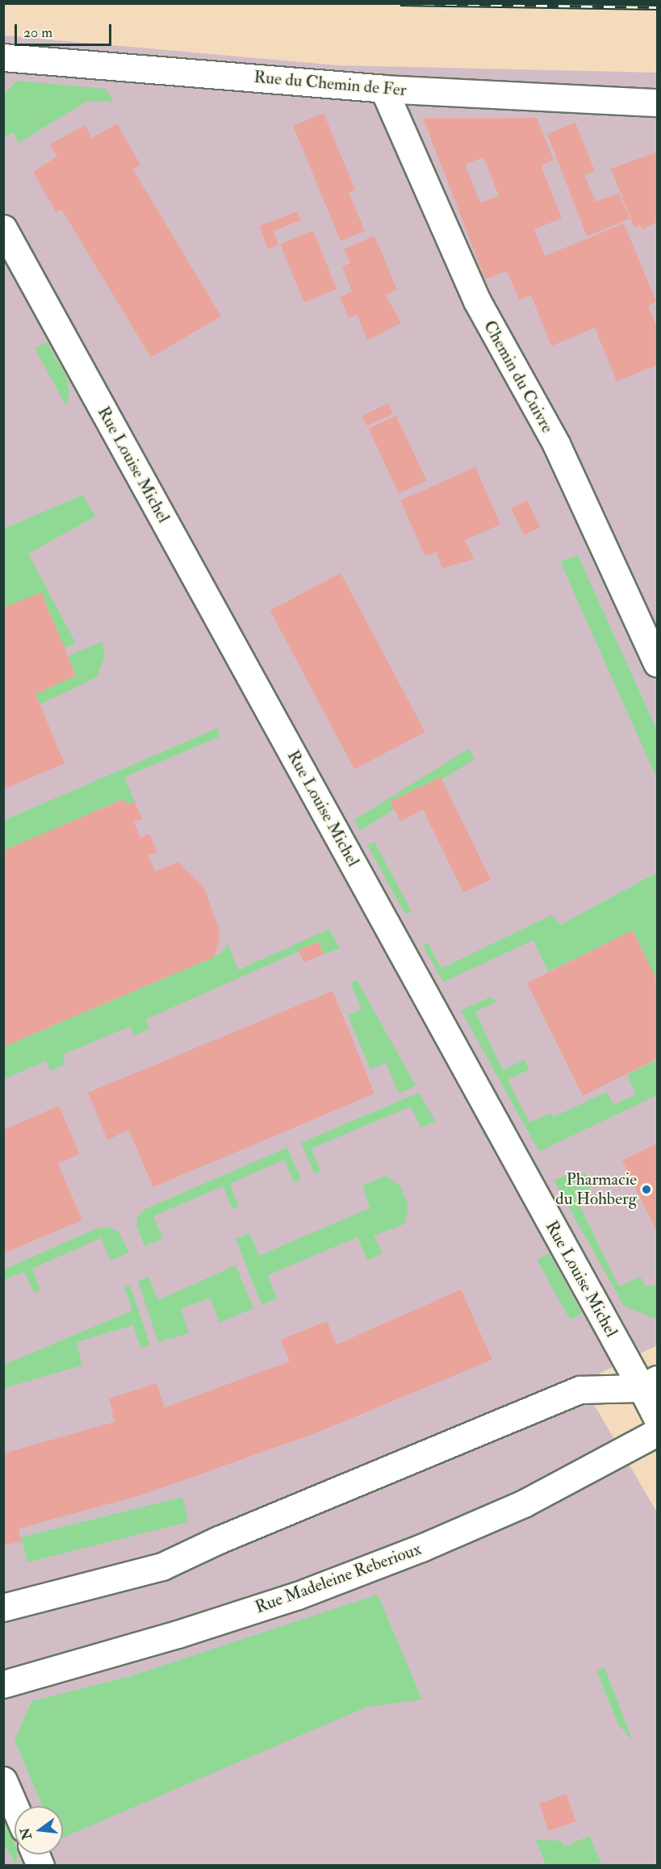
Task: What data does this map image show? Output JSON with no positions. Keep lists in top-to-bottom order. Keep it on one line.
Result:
{"streets":{"street":["Rue du Chemin de Fer","Chemin du Cuivre","Rue Louise Michel","Rue Madeleine Reberioux"]},"crossings":[["Rue du Chemin de Fer","Chemin du Cuivre"]],"places":["Pharmacie du Hohberg"],"scale_bar":"20 m","north":"left"}
